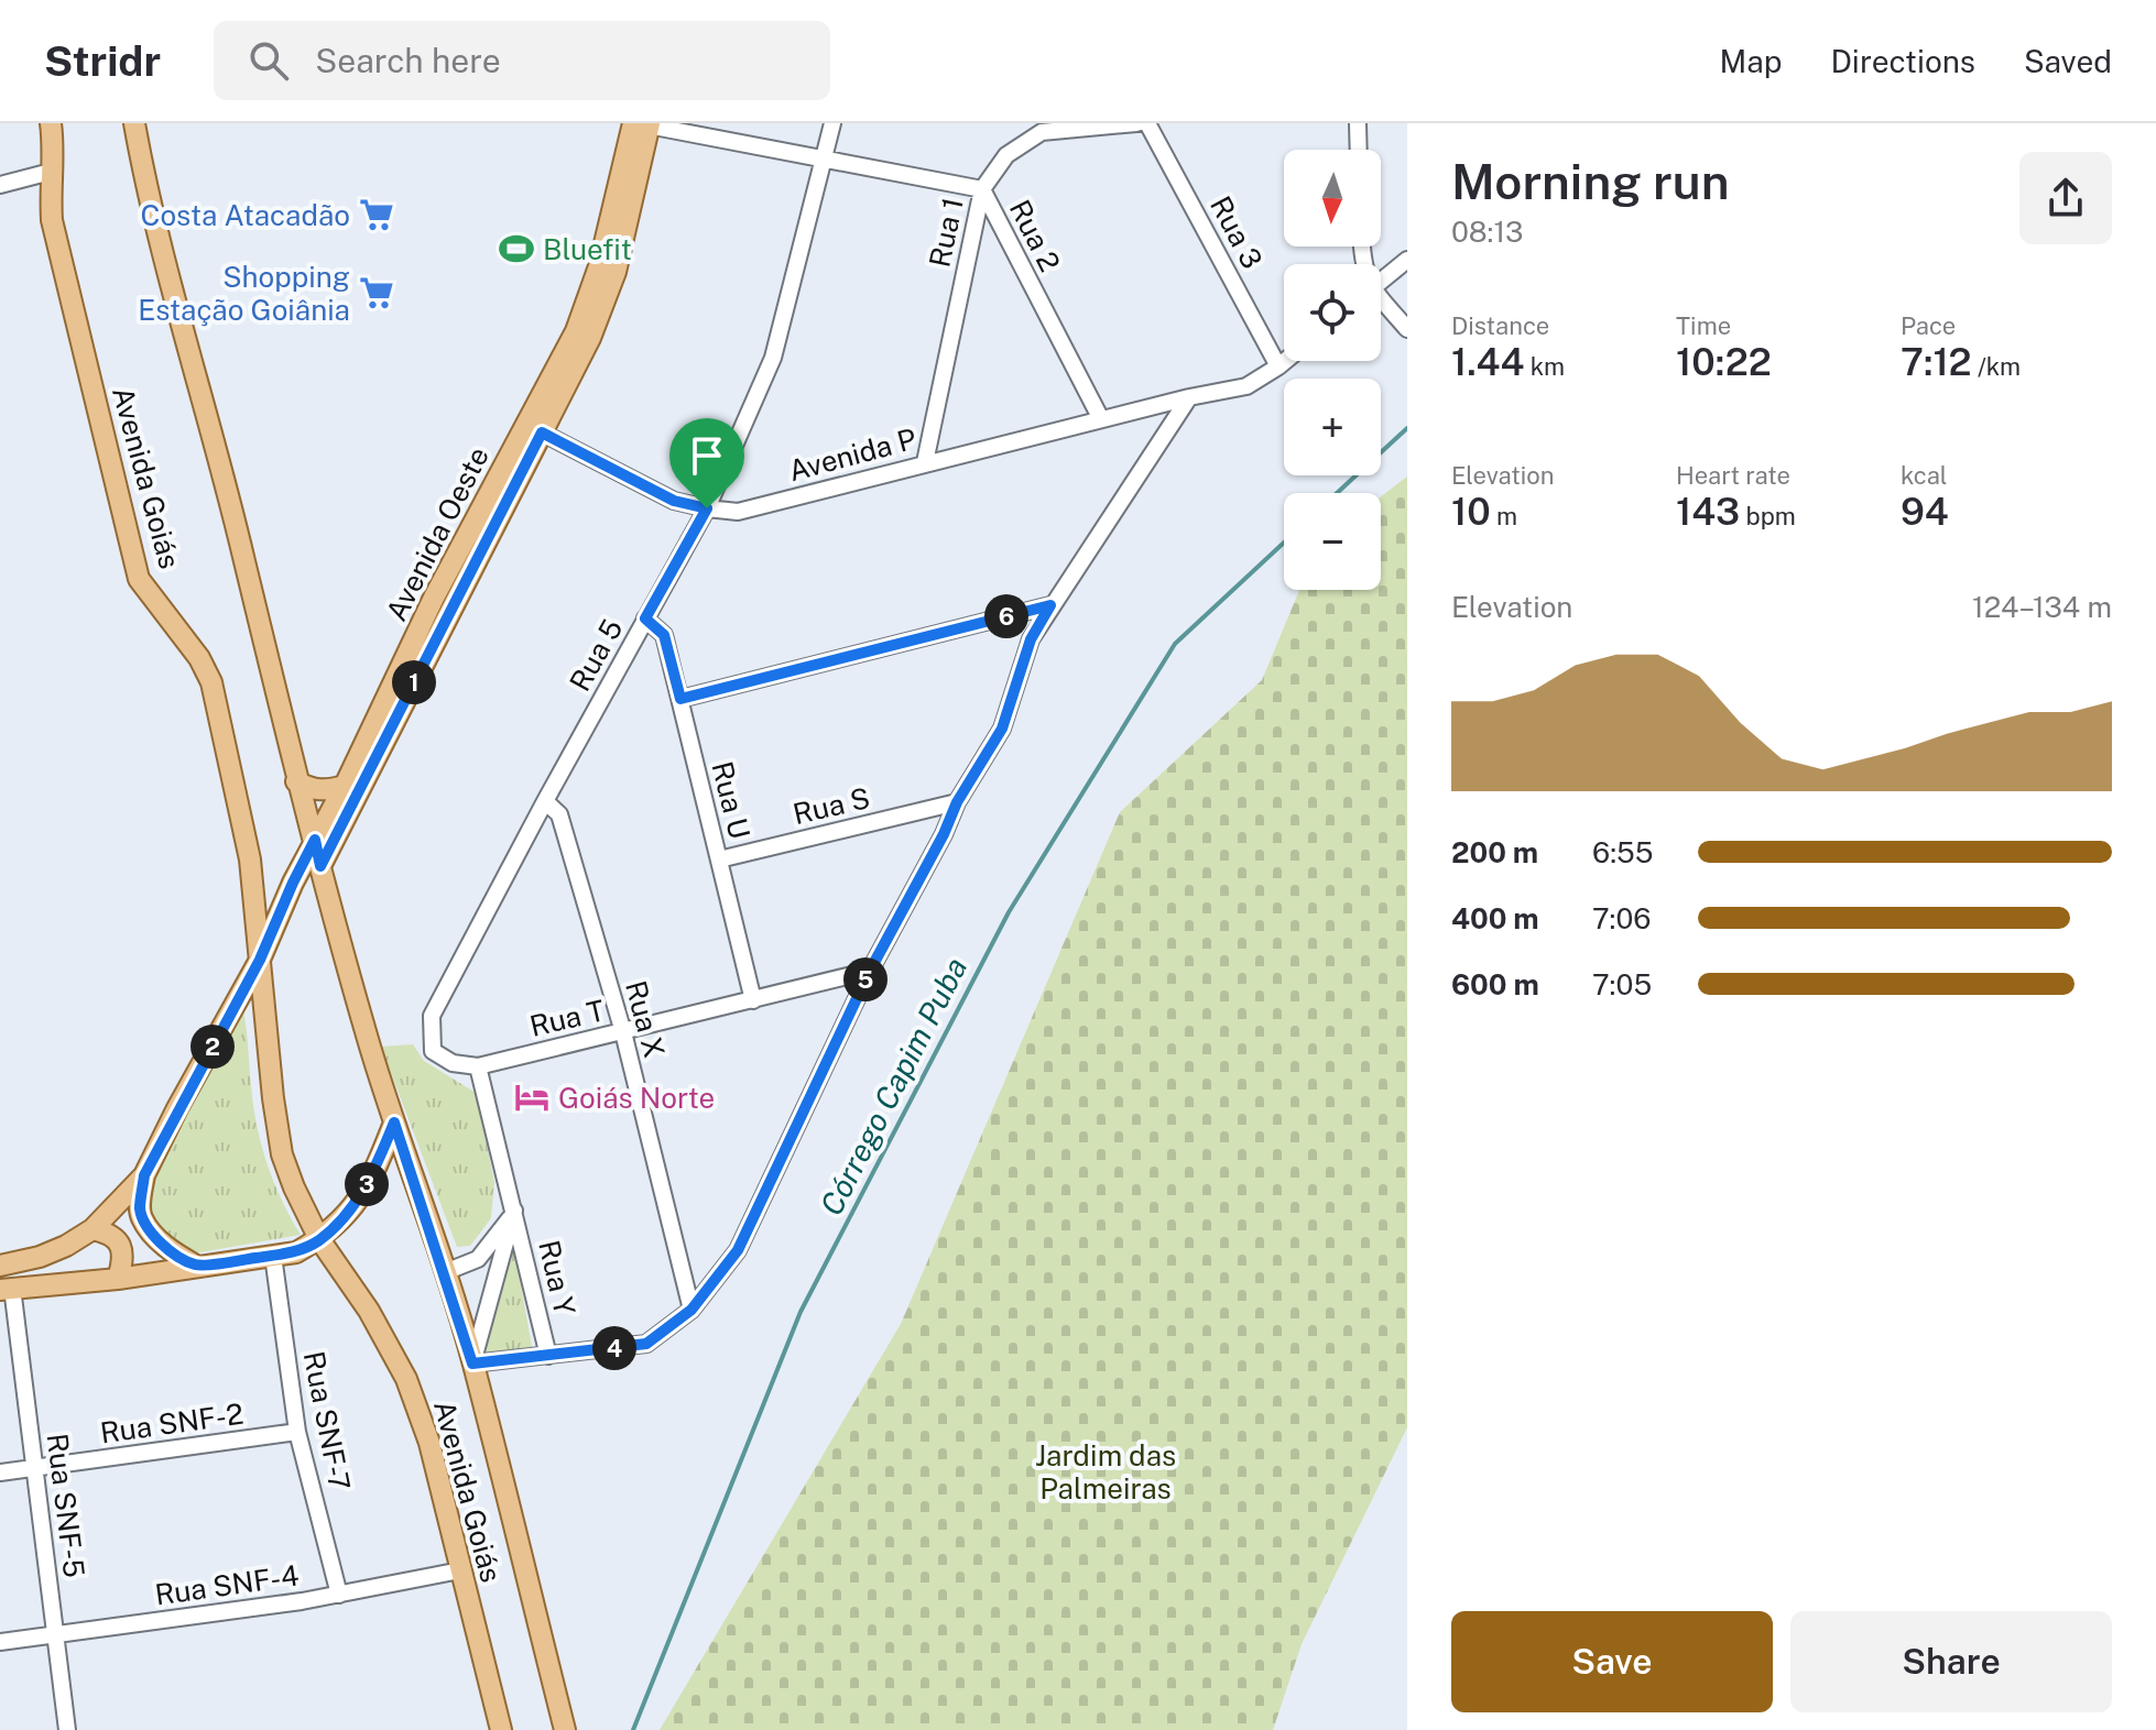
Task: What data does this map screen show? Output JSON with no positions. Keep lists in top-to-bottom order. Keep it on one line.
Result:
{"streets":{"main road":["Avenida Goiás","Avenida Oeste"],"street":["Rua 1","Rua 3","Rua 2","Avenida P","Rua 5","Rua U","Rua S","Rua T","Rua X","Rua Y","Rua SNF-7","Rua SNF-2","Rua SNF-5","Rua SNF-4"]},"crossings":[["Rua 1","Rua 2"],["Rua 1","Avenida P"],["Rua 3","Avenida P"],["Rua 2","Avenida P"],["Rua 2","Avenida Oeste"],["Rua 2","Rua 5"],["Avenida P","Avenida Oeste"],["Avenida P","Rua 5"],["Avenida Goiás","Avenida Oeste"],["Avenida Goiás","Rua Y"],["Avenida Goiás","Rua SNF-4"],["Rua 5","Rua U"],["Rua 5","Rua T"],["Rua 5","Rua X"],["Rua 5","Rua Y"],["Rua U","Rua S"],["Rua U","Rua T"],["Rua T","Rua X"],["Rua T","Rua Y"],["Rua SNF-7","Rua SNF-2"],["Rua SNF-7","Rua SNF-4"],["Rua SNF-2","Rua SNF-5"],["Rua SNF-5","Rua SNF-4"]],"water":["Córrego Capim Puba"],"parks":["Jardim das Palmeiras"],"places":{"supermarket":["Costa Atacadão","Shopping Estação Goiânia"],"sports":["Bluefit"],"hotel":["Goiás Norte"]},"north":"bottom","page":{"header":"Stridr","search":"Search here","nav":["Map","Directions","Saved"],"heading":["Morning run","08:13"],"map_buttons":["+","−"],"stats":[["Distance","1.44 km"],["Time","10:22"],["Pace","7:12 /km"],["Elevation","10 m"],["Heart rate","143 bpm"],["kcal","94"]],"chart":["Elevation","124–134 m"],"pins":["6","1","5","2","3","4"],"list":[{"name":"200 m","note":"6:55"},{"name":"400 m","note":"7:06"},{"name":"600 m","note":"7:05"}],"buttons":["Save","Share"]}}
